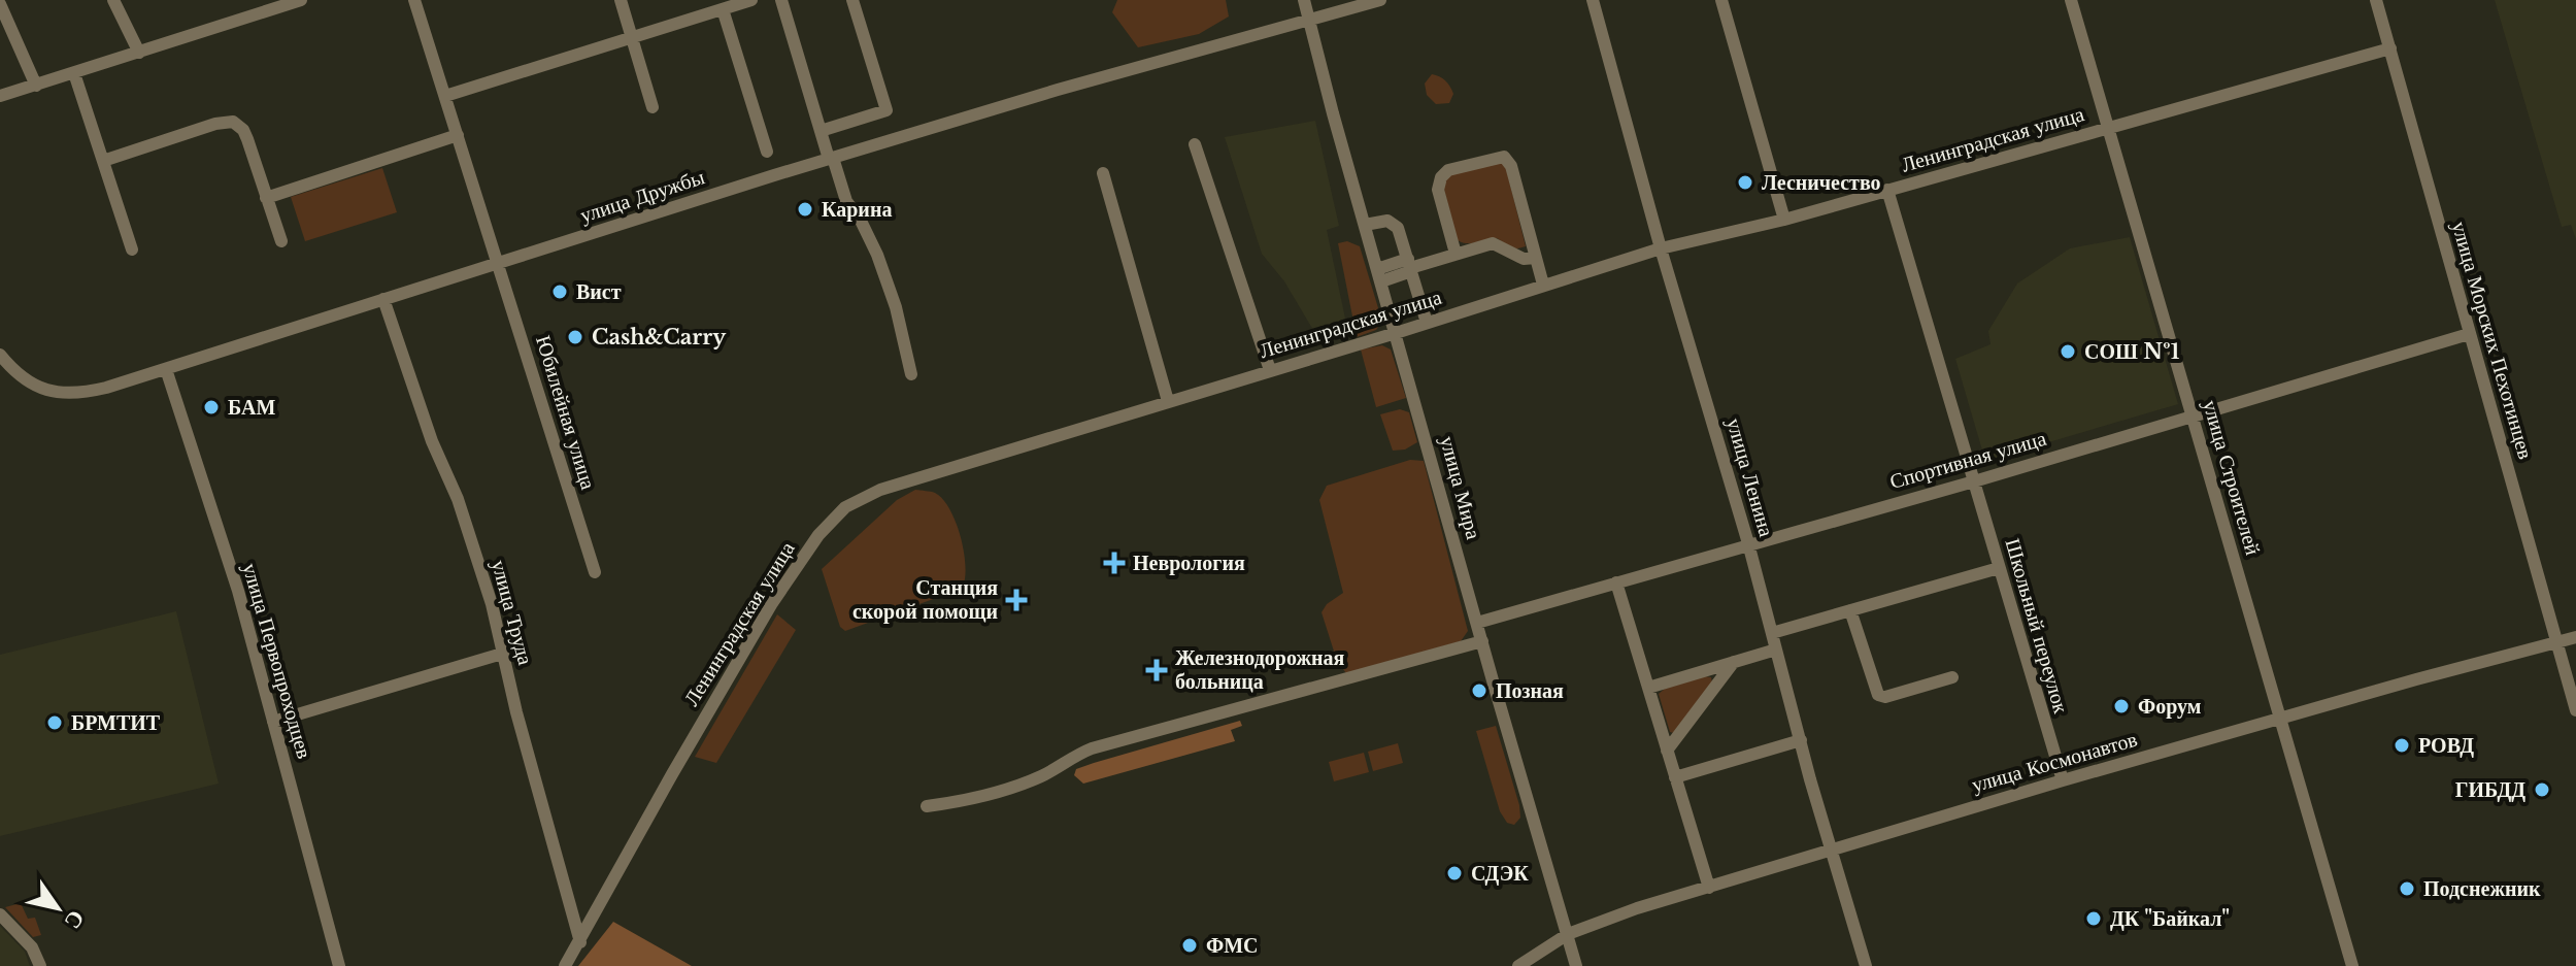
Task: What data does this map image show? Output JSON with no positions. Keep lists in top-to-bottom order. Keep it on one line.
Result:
{"streets":{"street":["Ленинградская улица","улица Дружбы","улица Морских Пехотинцев","Юбилейная улица","Спортивная улица","улица Ленина","улица Строителей","улица Мира","улица Труда","Школьный переулок","улица Первопроходцев","улица Космонавтов"]},"crossings":[["Ленинградская улица","улица Морских Пехотинцев"],["Ленинградская улица","улица Ленина"],["Ленинградская улица","улица Строителей"],["Ленинградская улица","улица Мира"],["Ленинградская улица","улица Труда"],["Ленинградская улица","Школьный переулок"],["улица Дружбы","Юбилейная улица"],["улица Дружбы","улица Мира"],["улица Дружбы","улица Труда"],["улица Дружбы","улица Первопроходцев"],["улица Морских Пехотинцев","Спортивная улица"],["улица Морских Пехотинцев","улица Космонавтов"],["Спортивная улица","улица Ленина"],["Спортивная улица","улица Строителей"],["Спортивная улица","улица Мира"],["Спортивная улица","Школьный переулок"],["улица Ленина","улица Космонавтов"],["улица Строителей","улица Космонавтов"],["улица Мира","улица Космонавтов"],["Школьный переулок","улица Космонавтов"]],"places":{"other":["Лесничество","Карина","Вист","Cash&Carry","СОШ №1","БАМ","Позная","Форум","БРМТИТ","РОВД","ГИБДД","СДЭК","Подснежник","ДК \"Байкал\"","ФМС"],"health":["Неврология","Станция скорой помощи","Железнодорожная больница"]},"north":"bottom right"}
